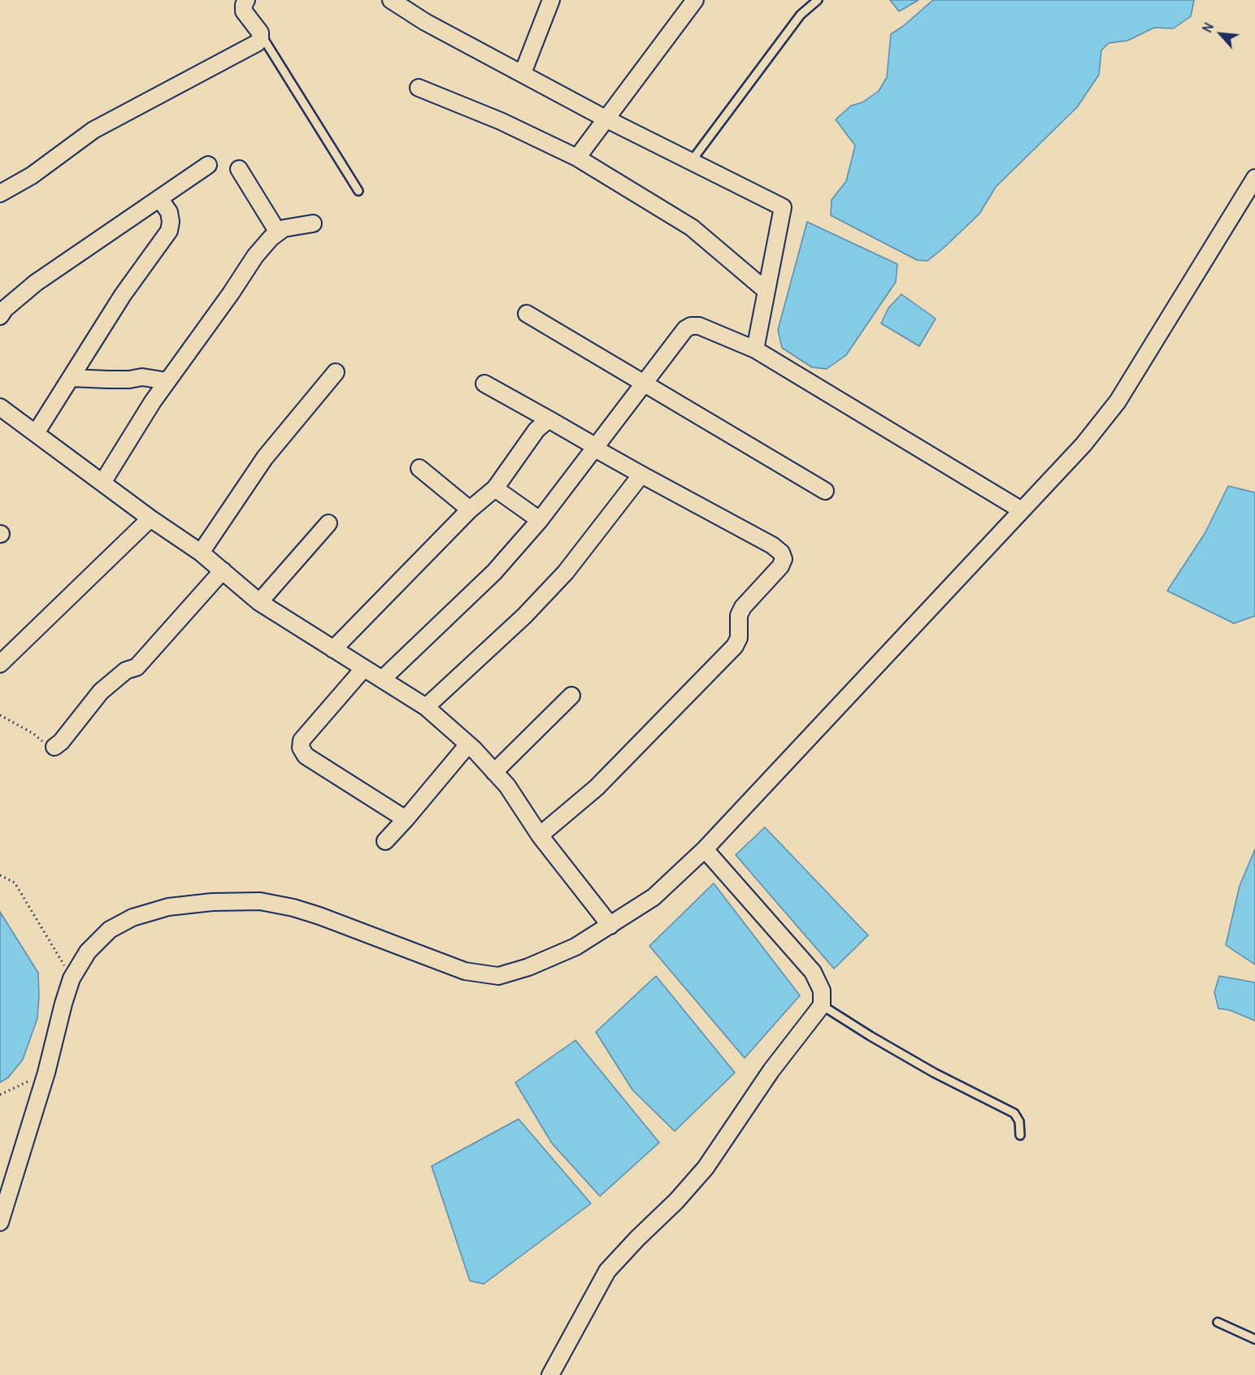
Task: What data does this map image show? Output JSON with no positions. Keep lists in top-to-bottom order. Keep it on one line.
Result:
{"north":"top left"}
